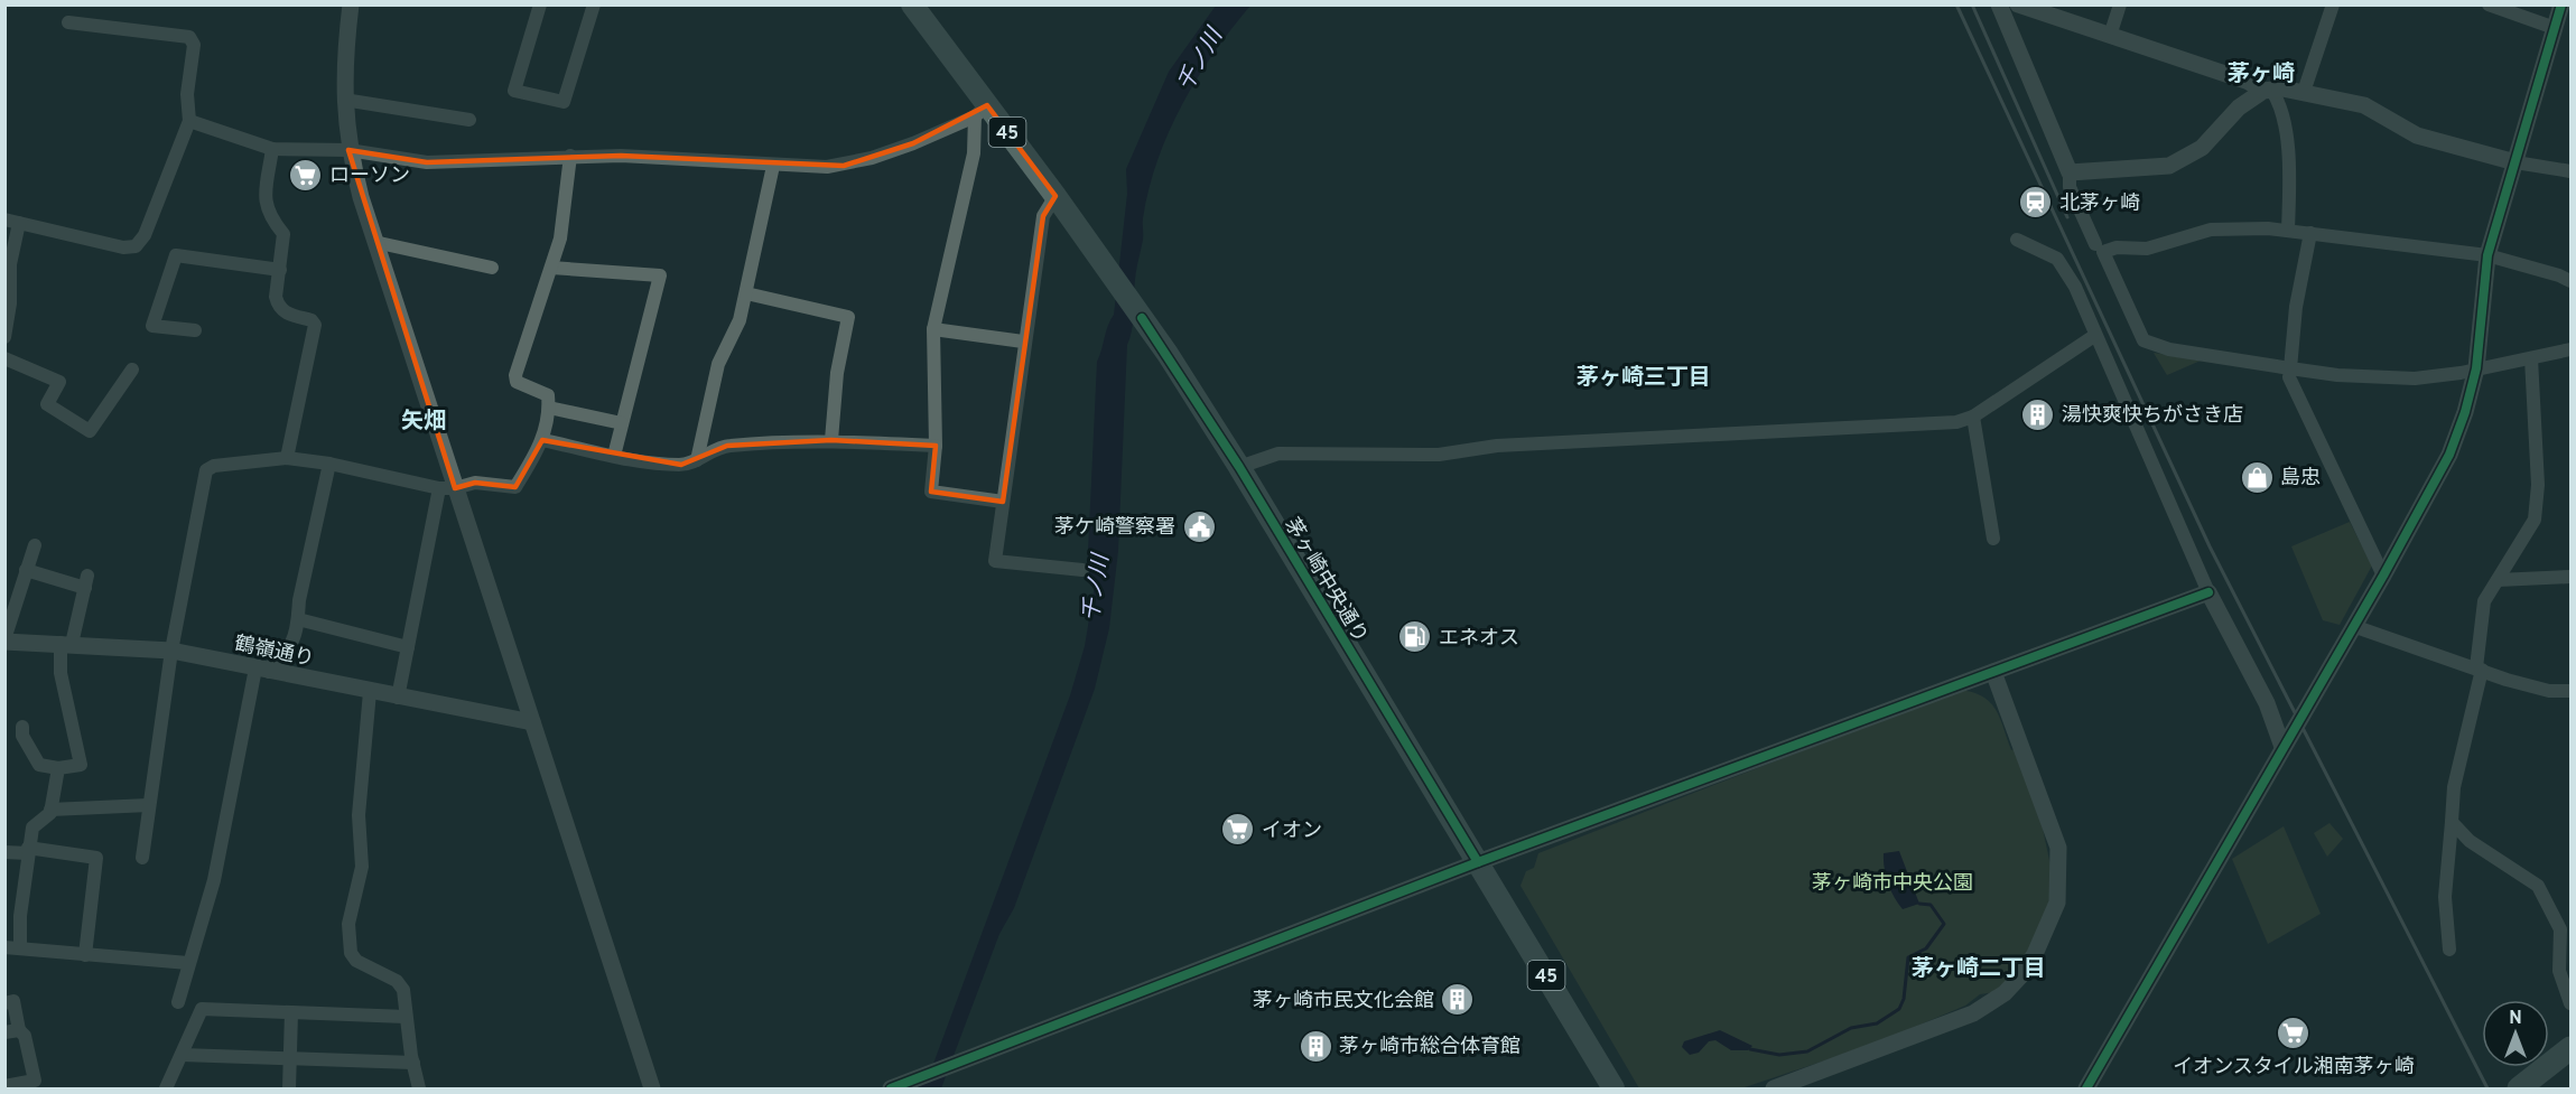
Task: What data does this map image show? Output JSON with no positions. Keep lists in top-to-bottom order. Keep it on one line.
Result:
{"streets":{"main road":["45","茅ヶ崎中央通り"],"street":["鶴嶺通り"]},"districts":["茅ヶ崎","茅ヶ崎三丁目","矢畑","茅ヶ崎二丁目"],"water":["千ノ川"],"parks":["茅ヶ崎市中央公園"],"places":{"supermarket":["ローソン","イオン","イオンスタイル湘南茅ヶ崎"],"station":["北茅ヶ崎"],"building":["湯快爽快ちがさき店","茅ヶ崎市民文化会館","茅ヶ崎市総合体育館"],"shop":["島忠"],"public building":["茅ケ崎警察署"],"fuel station":["エネオス"]},"north":"top"}
